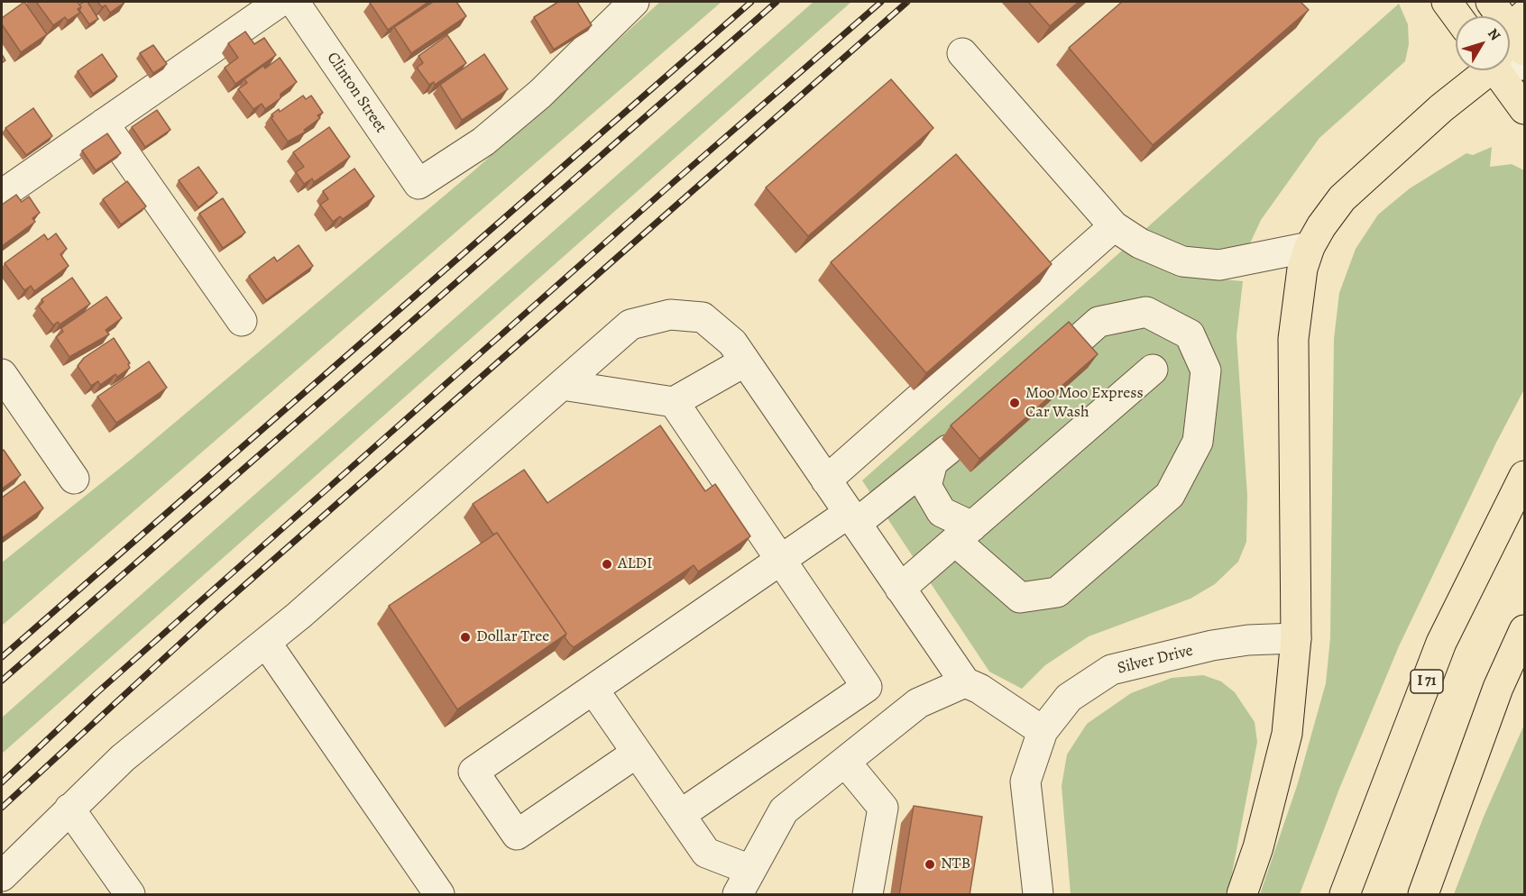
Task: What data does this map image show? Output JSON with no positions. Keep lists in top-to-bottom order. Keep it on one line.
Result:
{"streets":{"main road":["I 71"],"street":["Clinton Street","Silver Drive"]},"places":["Moo Moo Express Car Wash","ALDI","Dollar Tree","NTB"],"north":"top right"}
